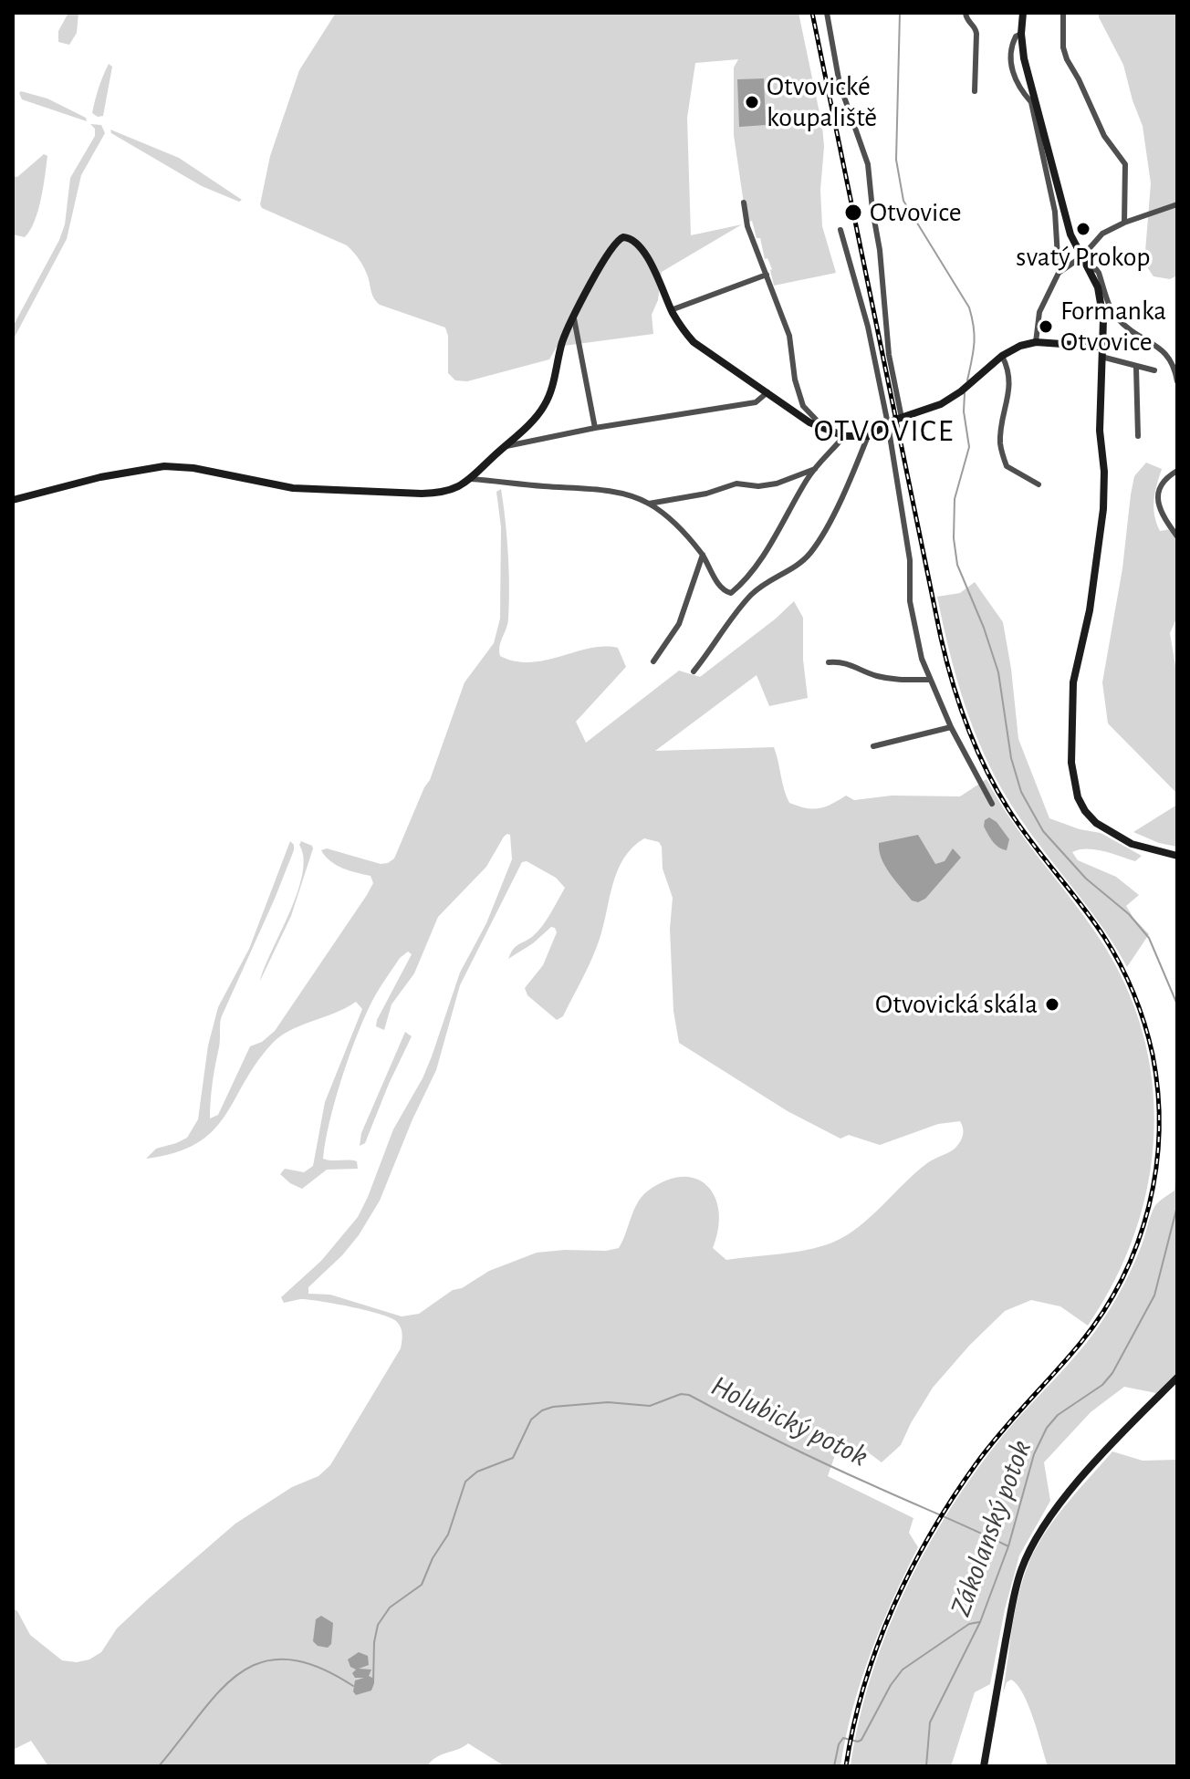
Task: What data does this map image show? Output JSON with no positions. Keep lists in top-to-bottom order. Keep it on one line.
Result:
{"districts":["OTVOVICE"],"water":["Holubický potok","Zákolanský potok"],"places":["Otvovické koupaliště","Otvovice","svatý Prokop","Formanka Otvovice","Otvovická skála"]}
